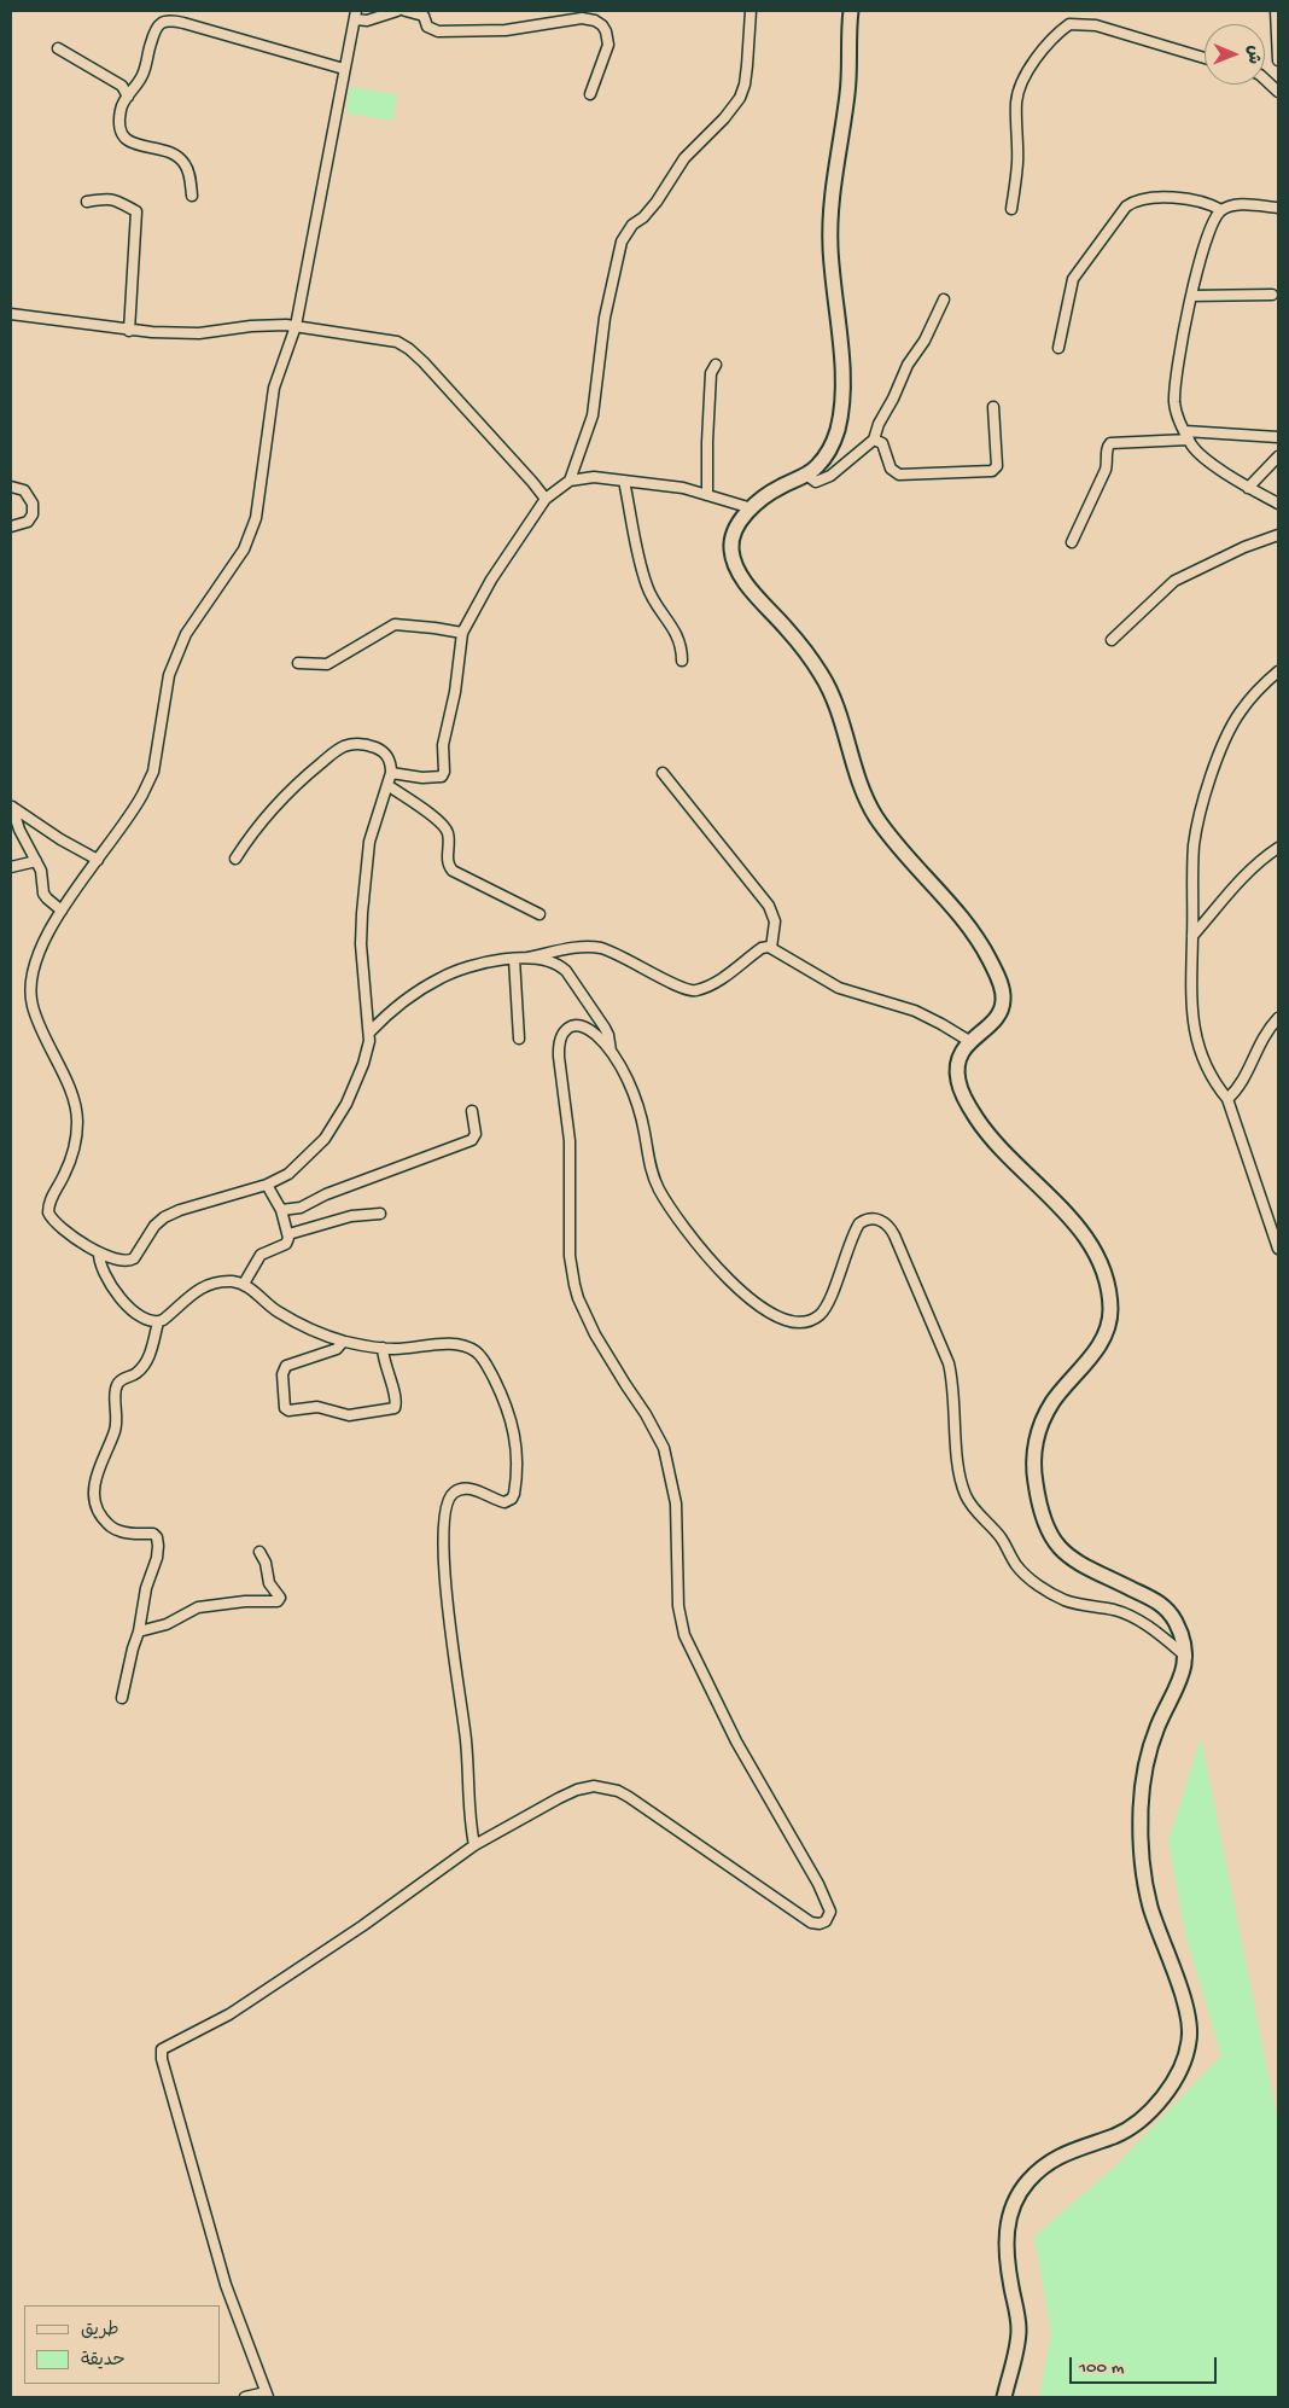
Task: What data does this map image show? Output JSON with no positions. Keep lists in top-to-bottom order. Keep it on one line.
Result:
{"legend":["طريق","حديقة"],"scale_bar":"100 m","north":"right"}
